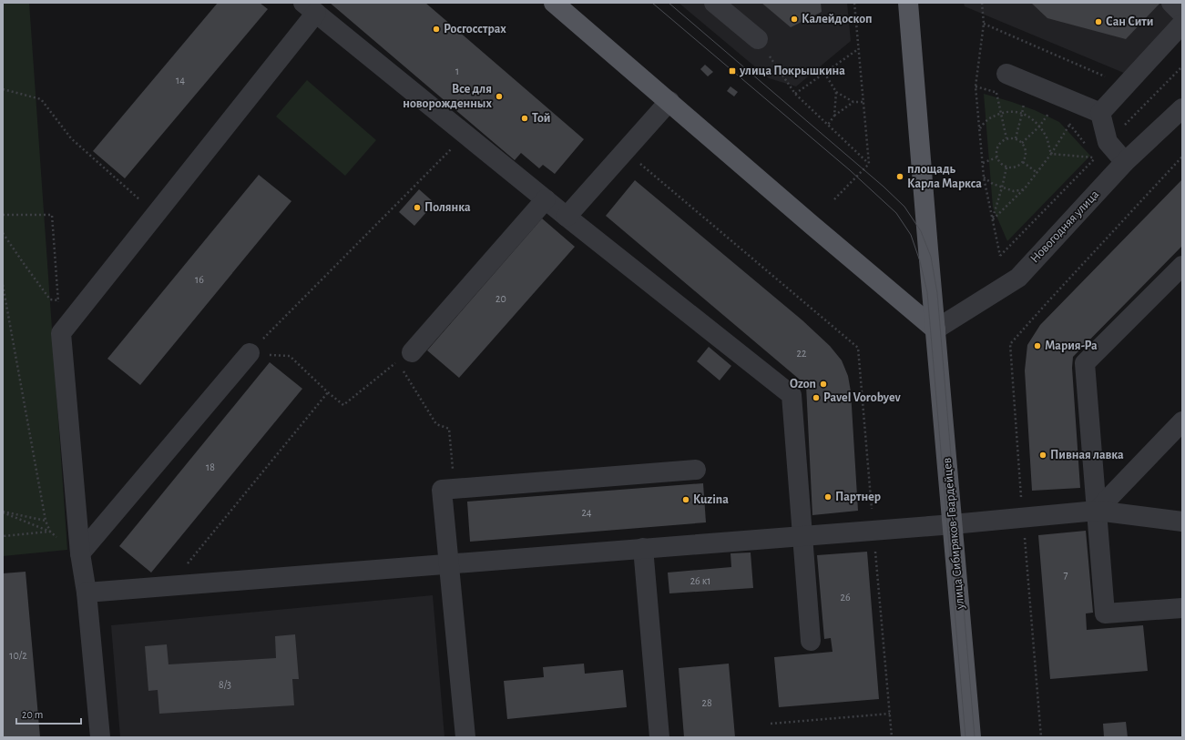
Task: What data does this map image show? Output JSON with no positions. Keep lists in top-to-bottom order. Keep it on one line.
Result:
{"streets":{"main road":["улица Сибиряков-Гвардейцев"],"street":["Новогодняя улица"]},"crossings":[["Новогодняя улица","улица Сибиряков-Гвардейцев"]],"places":{"other":["Калейдоскоп","Сан Сити","Росгосстрах","Все для новорожденных","Той","площадь Карла Маркса","Полянка","Мария-Ра","Ozon","Pavel Vorobyev","Пивная лавка","Партнер","Kuzina"],"transit":["улица Покрышкина"]},"house_numbers":["1","14","16","20","22","18","24","7","26 к1","26","10/2","8/3","28"],"scale_bar":"20 m"}
